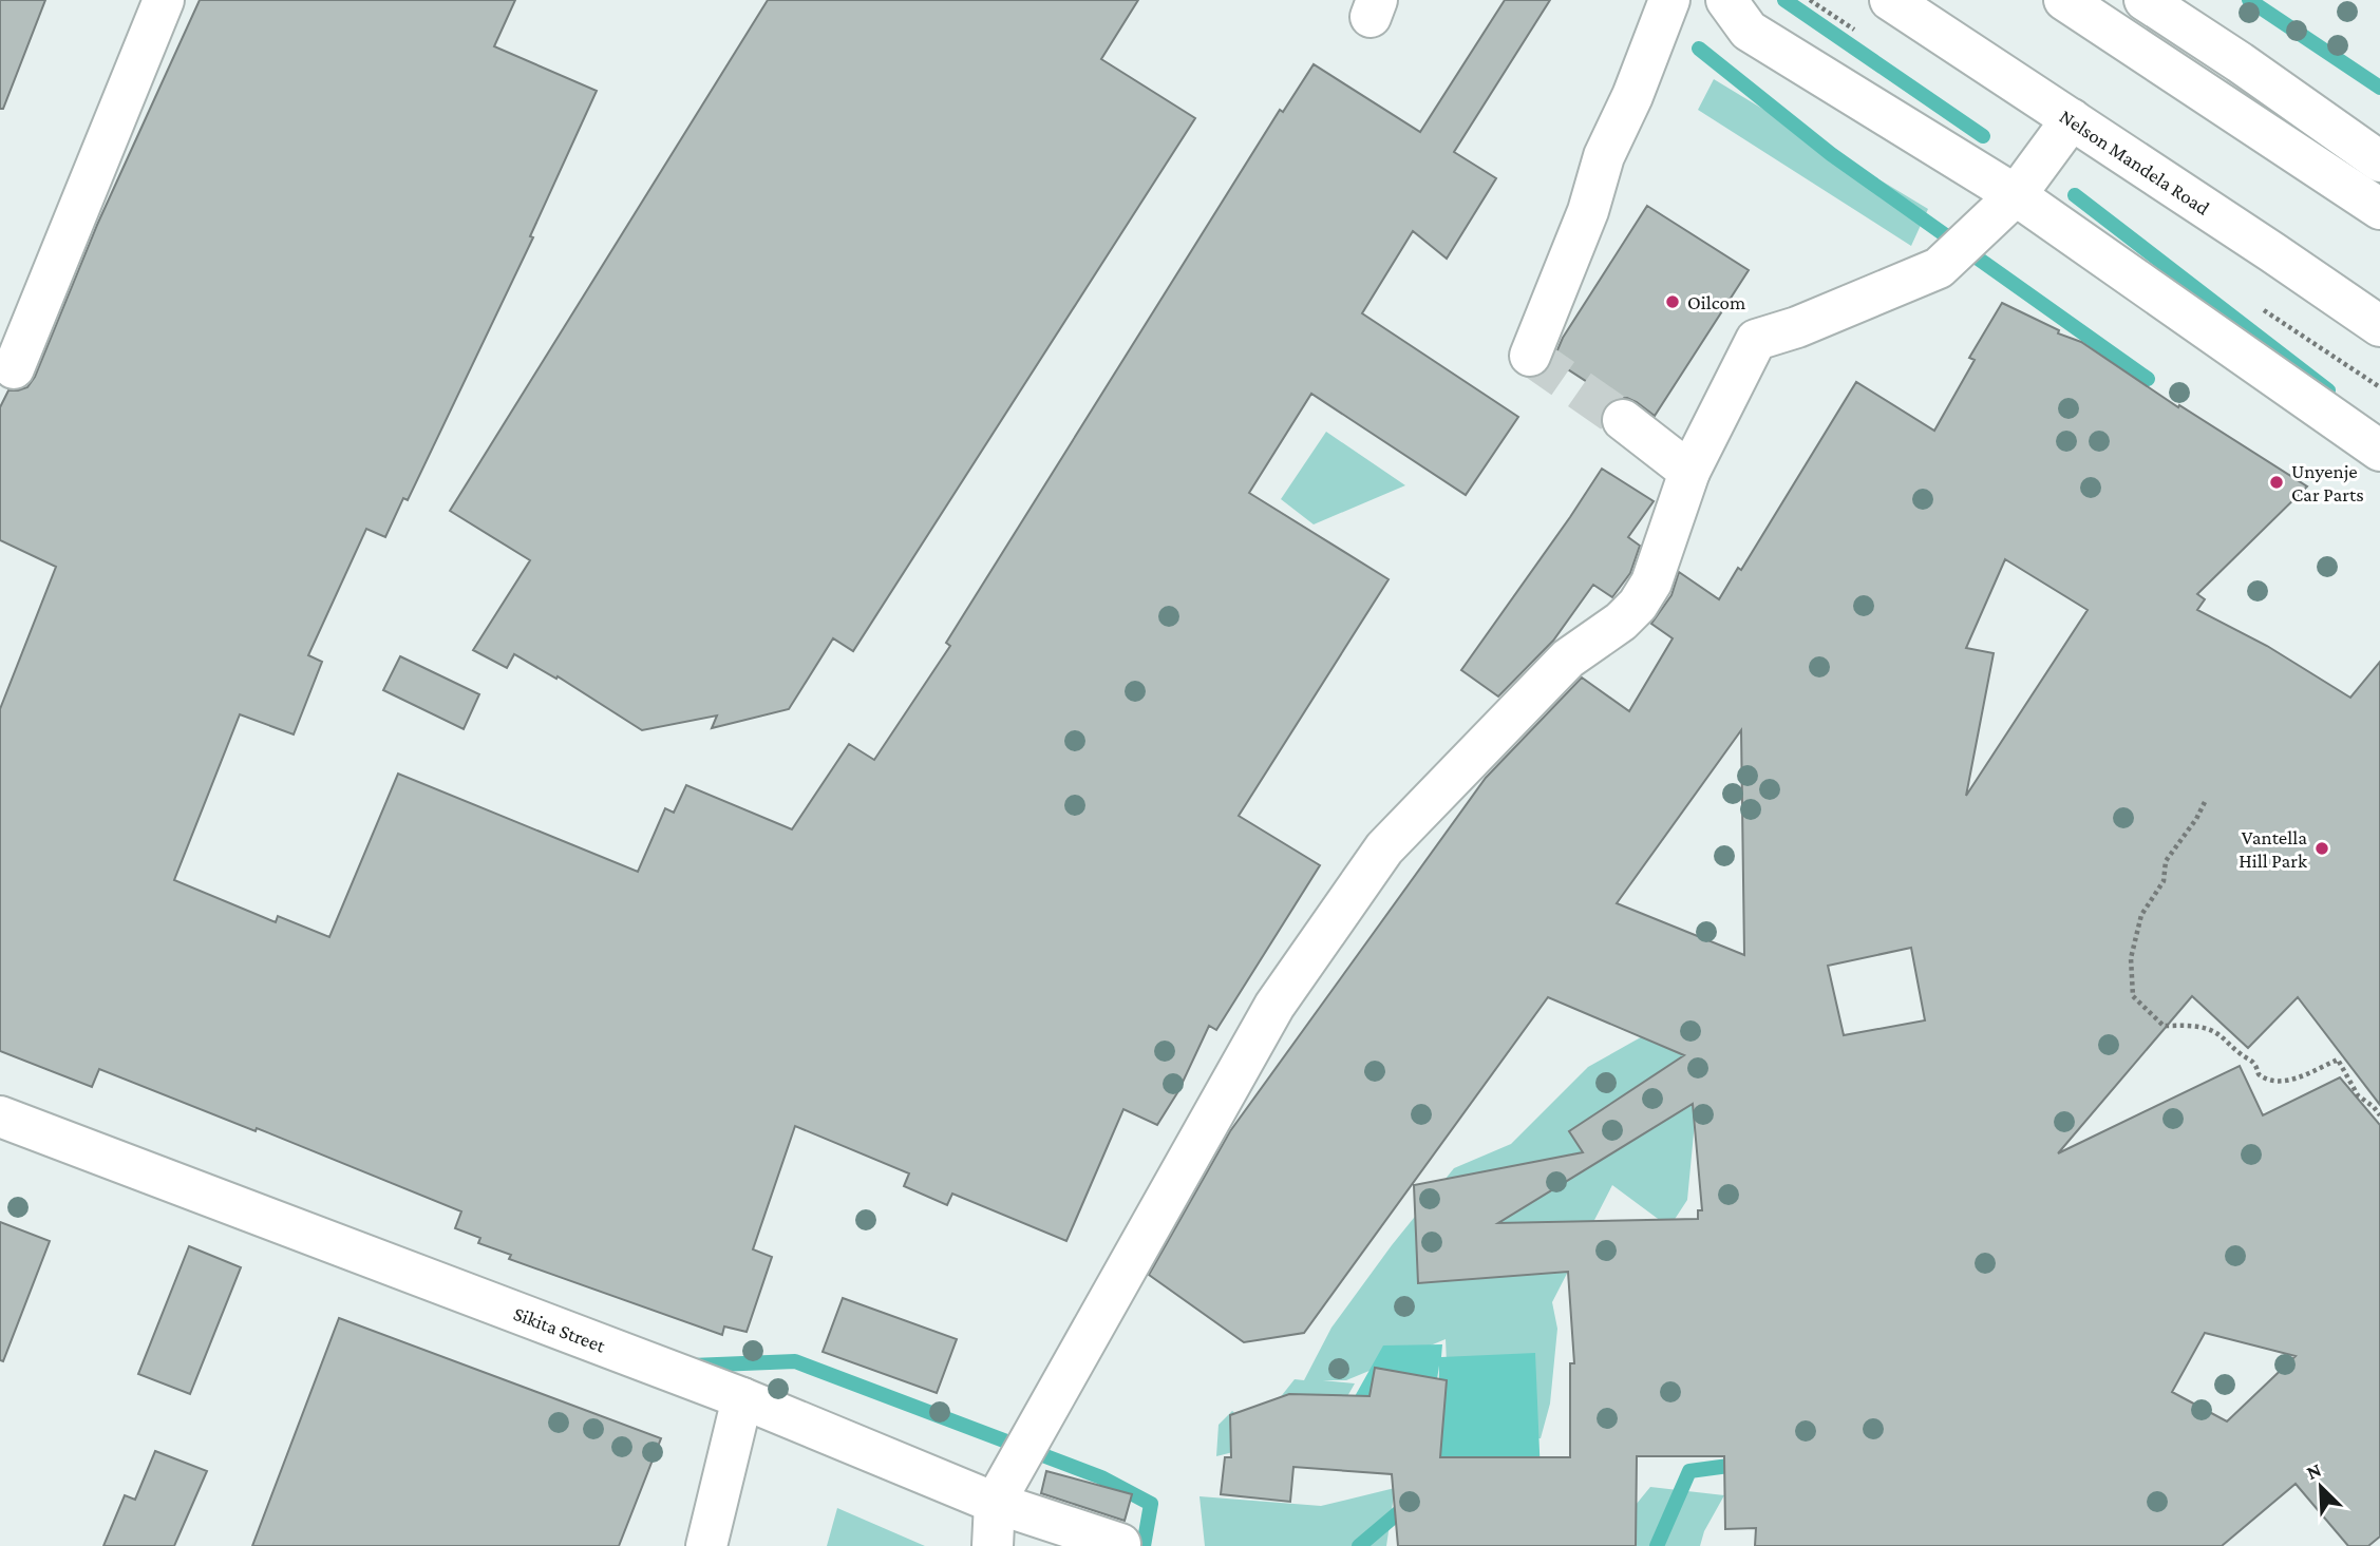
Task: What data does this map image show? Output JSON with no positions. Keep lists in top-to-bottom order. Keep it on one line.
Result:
{"streets":{"street":["Nelson Mandela Road","Sikita Street"]},"places":["Oilcom","Unyenje Car Parts","Vantella Hill Park"],"north":"top left"}
